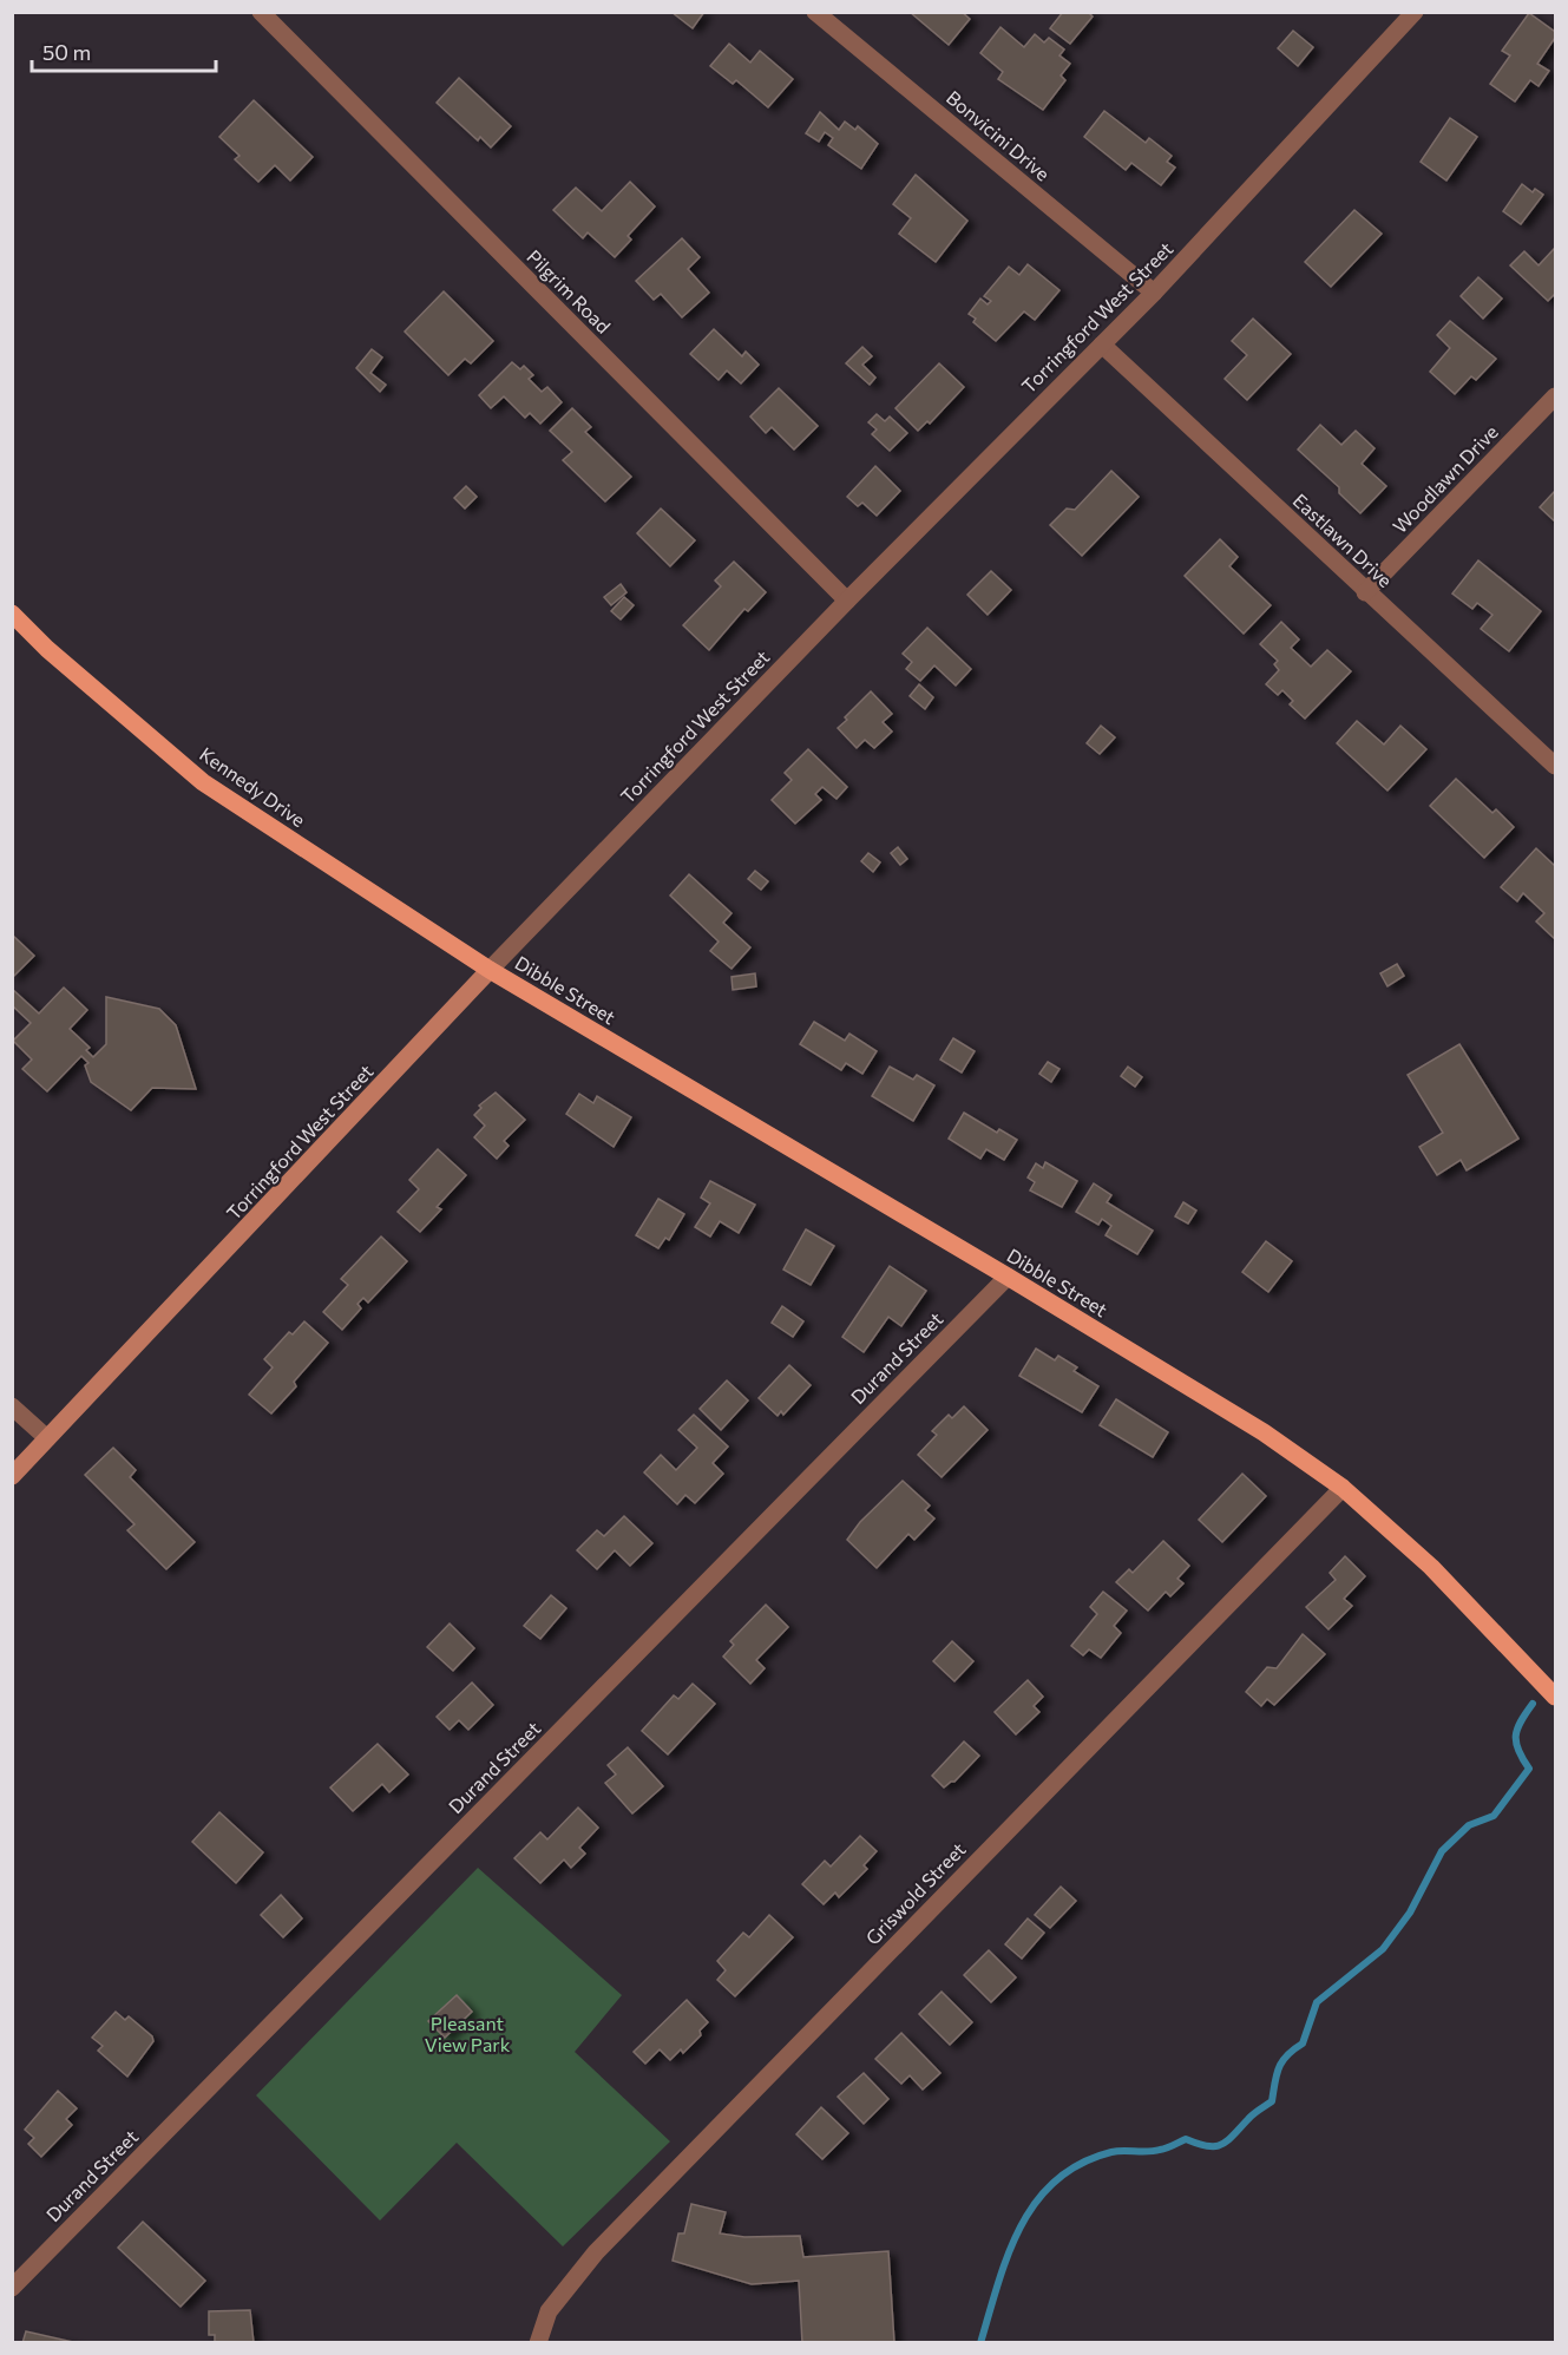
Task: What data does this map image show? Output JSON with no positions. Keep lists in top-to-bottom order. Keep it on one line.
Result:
{"streets":{"main road":["Torringford West Street","Kennedy Drive","Dibble Street"],"street":["Bonvicini Drive","Pilgrim Road","Woodlawn Drive","Eastlawn Drive","Durand Street","Griswold Street"]},"crossings":[["Bonvicini Drive","Torringford West Street"],["Pilgrim Road","Torringford West Street"],["Torringford West Street","Eastlawn Drive"],["Torringford West Street","Kennedy Drive"],["Torringford West Street","Dibble Street"],["Woodlawn Drive","Eastlawn Drive"],["Kennedy Drive","Dibble Street"],["Dibble Street","Durand Street"],["Dibble Street","Griswold Street"]],"parks":["Pleasant View Park"],"scale_bar":"50 m"}
